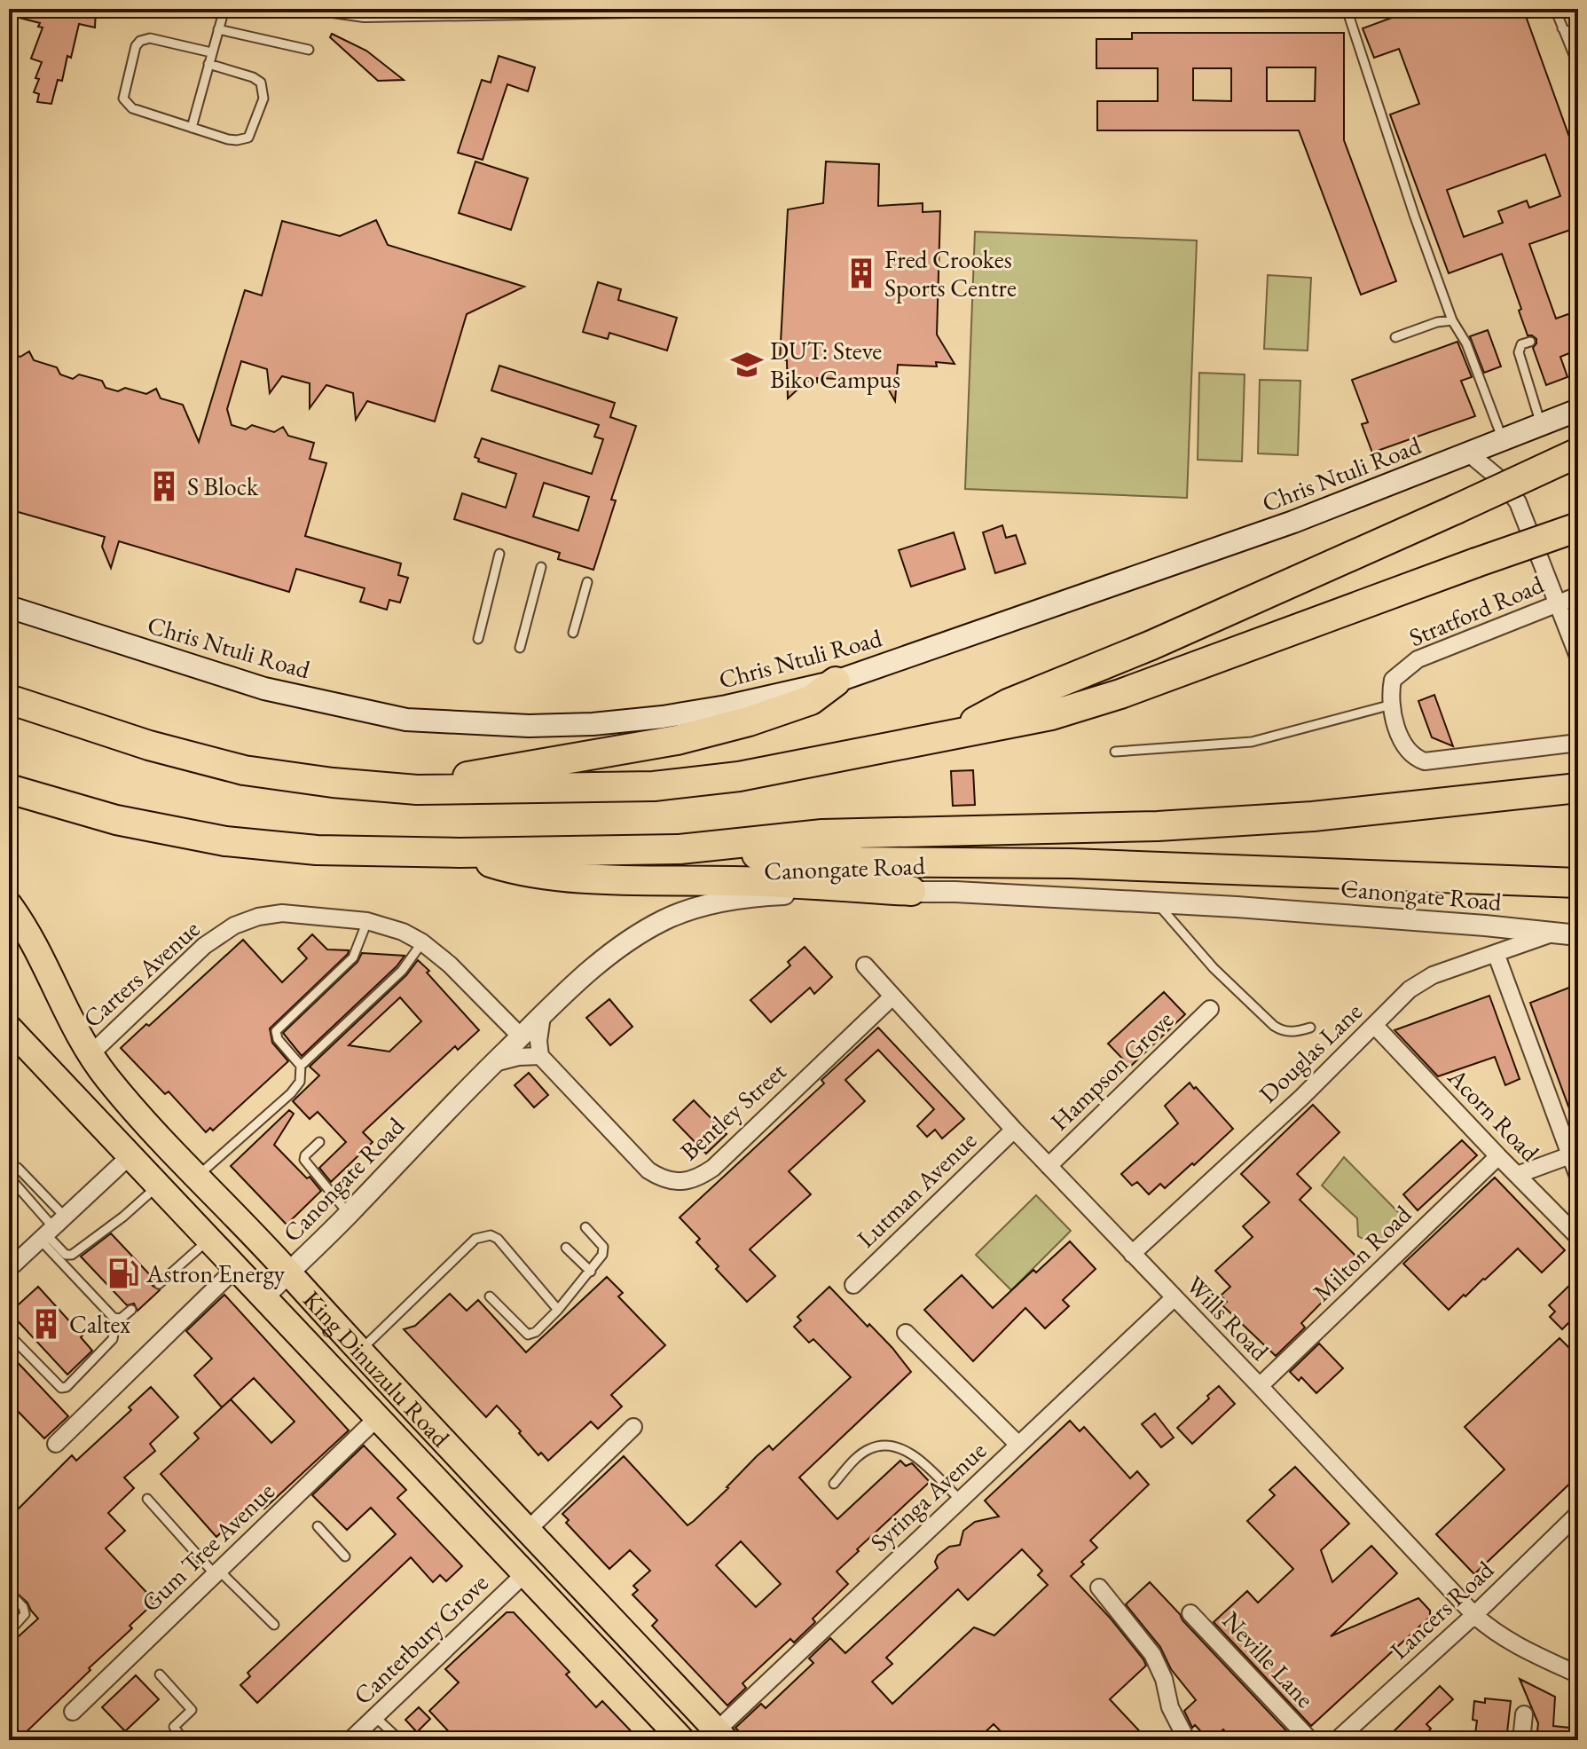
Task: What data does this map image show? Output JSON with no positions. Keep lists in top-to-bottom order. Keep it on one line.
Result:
{"streets":{"main road":["Chris Ntuli Road","King Dinuzulu Road"],"street":["Stratford Road","Canongate Road","Carters Avenue","Douglas Lane","Hampson Grove","Bentley Street","Acorn Road","Lutman Avenue","Milton Road","Wills Road","Syringa Avenue","Gum Tree Avenue","Lancers Road","Canterbury Grove","Neville Lane"]},"crossings":[["Canongate Road","Carters Avenue"],["Canongate Road","Douglas Lane"],["Canongate Road","King Dinuzulu Road"],["Carters Avenue","King Dinuzulu Road"],["Douglas Lane","Acorn Road"],["Douglas Lane","Wills Road"],["Hampson Grove","Wills Road"],["Bentley Street","Wills Road"],["Acorn Road","Milton Road"],["Lutman Avenue","Wills Road"],["Milton Road","Wills Road"],["Wills Road","Syringa Avenue"],["Wills Road","Lancers Road"],["King Dinuzulu Road","Syringa Avenue"],["King Dinuzulu Road","Gum Tree Avenue"],["King Dinuzulu Road","Canterbury Grove"]],"places":{"building":["Fred Crookes Sports Centre","S Block","Caltex"],"school or university":["DUT: Steve Biko Campus"],"fuel station":["Astron Energy"]}}
